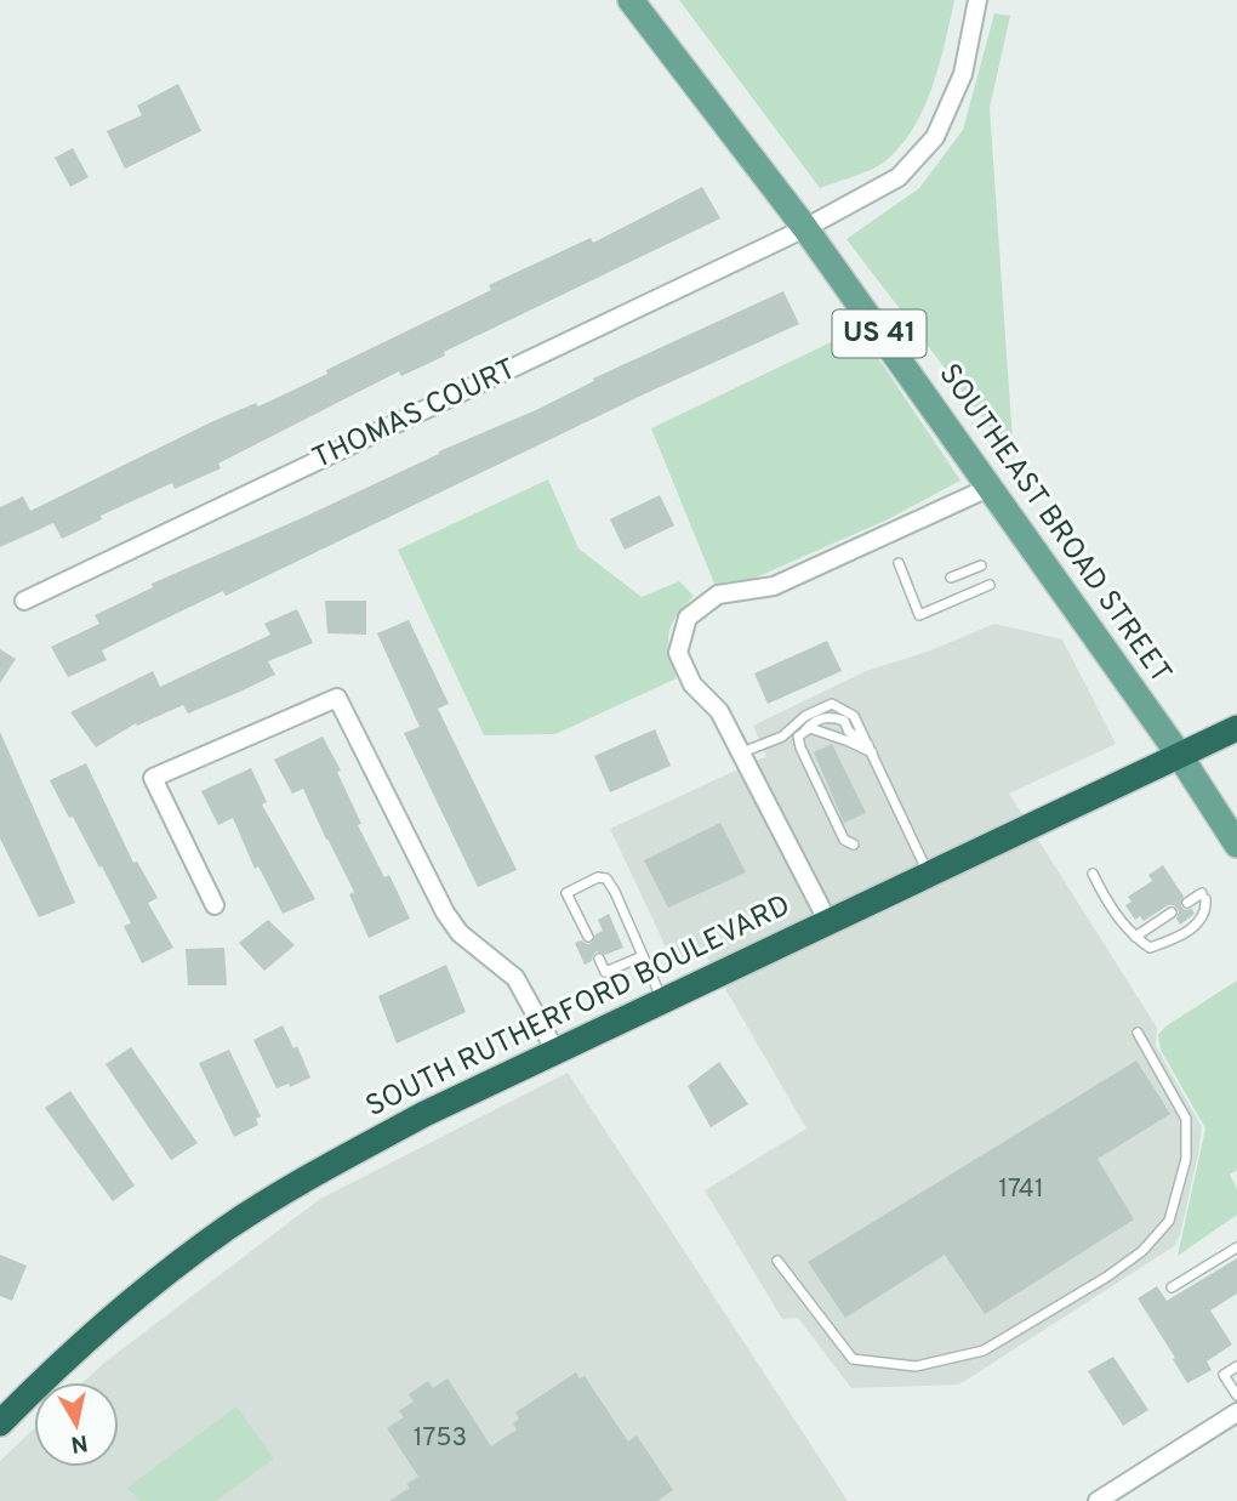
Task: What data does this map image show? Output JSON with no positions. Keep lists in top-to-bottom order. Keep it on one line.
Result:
{"streets":{"highway":["SOUTH RUTHERFORD BOULEVARD"],"main road":["US 41","SOUTHEAST BROAD STREET"],"street":["THOMAS COURT"]},"crossings":[["THOMAS COURT","SOUTHEAST BROAD STREET"],["SOUTHEAST BROAD STREET","SOUTH RUTHERFORD BOULEVARD"]],"house_numbers":["1741","1753"],"north":"bottom"}
